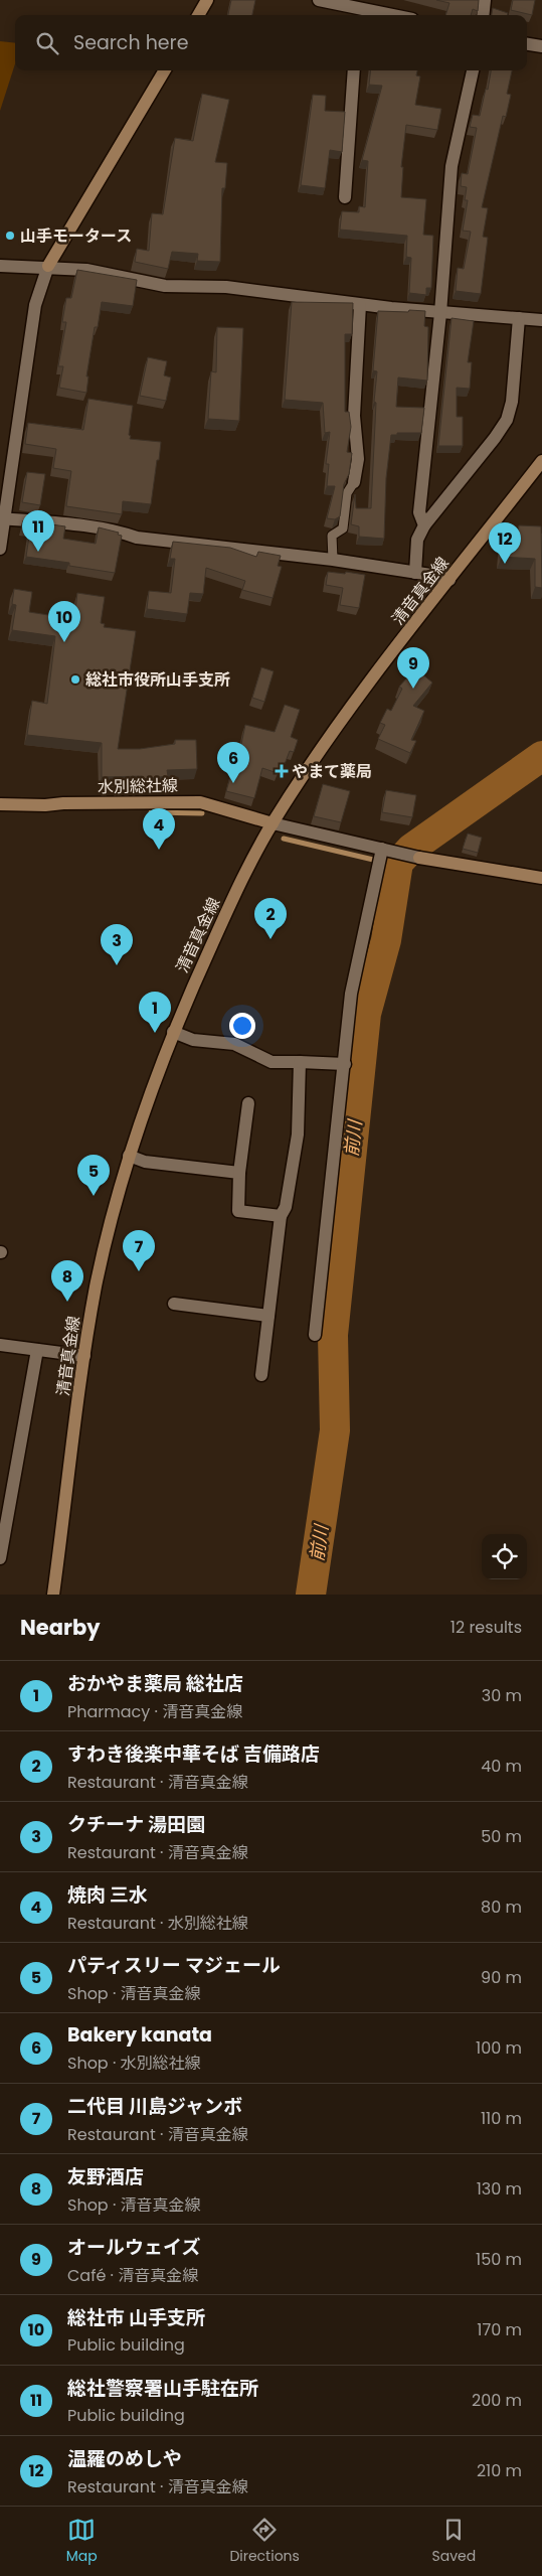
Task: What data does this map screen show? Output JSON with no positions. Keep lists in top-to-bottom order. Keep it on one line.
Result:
{"streets":{"main road":["清音真金線","水別総社線"]},"crossings":[["清音真金線","水別総社線"]],"water":["前川"],"places":{"other":["山手モータース","総社市役所山手支所"],"health":["やまて薬局"]},"page":{"search":"Search here","pins":["11","12","10","9","6","4","2","3","1","5","7","8"],"heading":["Nearby","12 results"],"list":[{"mark":"1","name":"おかやま薬局 総社店","note":"Pharmacy · 清音真金線","value":"30 m"},{"mark":"2","name":"すわき後楽中華そば 吉備路店","note":"Restaurant · 清音真金線","value":"40 m"},{"mark":"3","name":"クチーナ 湯田園","note":"Restaurant · 清音真金線","value":"50 m"},{"mark":"4","name":"焼肉 三水","note":"Restaurant · 水別総社線","value":"80 m"},{"mark":"5","name":"パティスリー マジェール","note":"Shop · 清音真金線","value":"90 m"},{"mark":"6","name":"Bakery kanata","note":"Shop · 水別総社線","value":"100 m"},{"mark":"7","name":"二代目 川島ジャンボ","note":"Restaurant · 清音真金線","value":"110 m"},{"mark":"8","name":"友野酒店","note":"Shop · 清音真金線","value":"130 m"},{"mark":"9","name":"オールウェイズ","note":"Café · 清音真金線","value":"150 m"},{"mark":"10","name":"総社市 山手支所","note":"Public building","value":"170 m"},{"mark":"11","name":"総社警察署山手駐在所","note":"Public building","value":"200 m"},{"mark":"12","name":"温羅のめしや","note":"Restaurant · 清音真金線","value":"210 m"}],"nav":["Map","Directions","Saved"]}}
